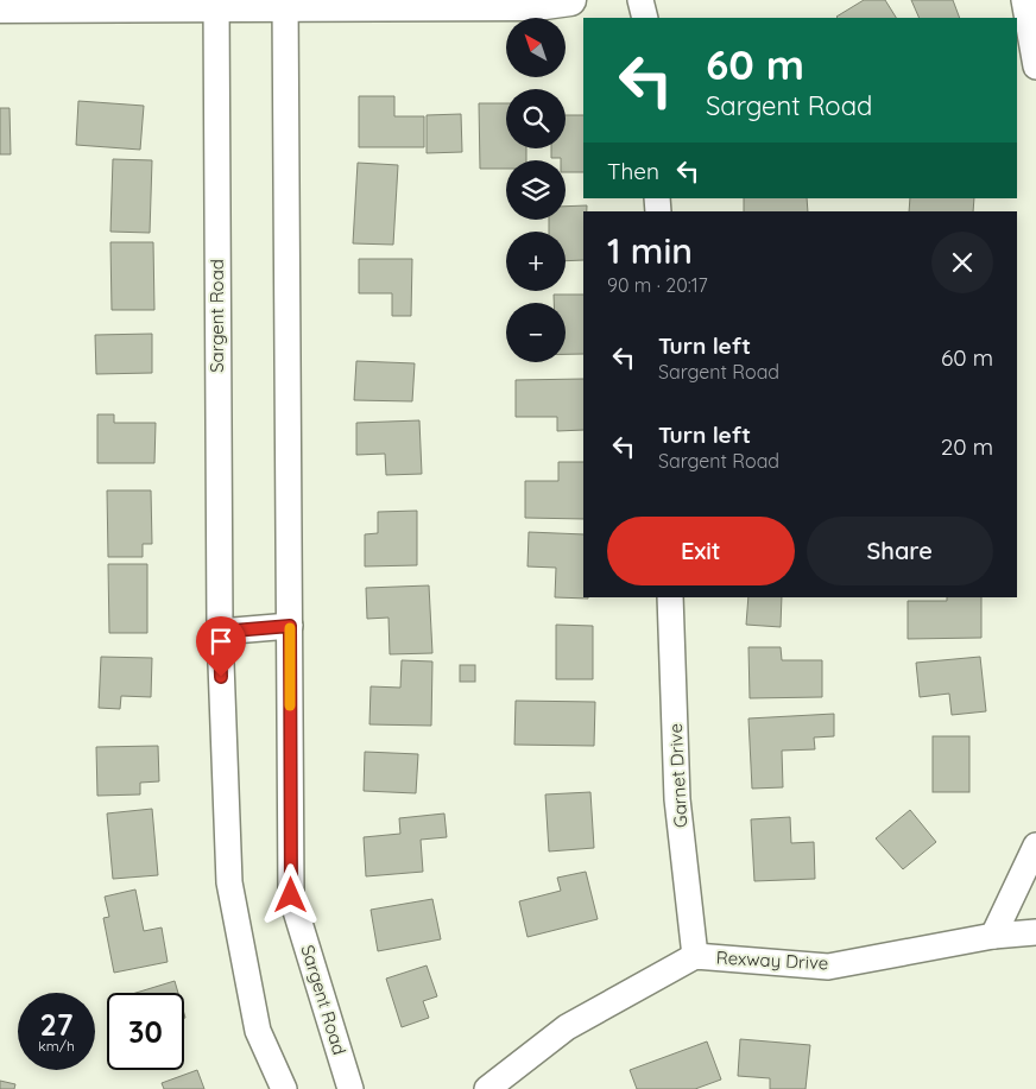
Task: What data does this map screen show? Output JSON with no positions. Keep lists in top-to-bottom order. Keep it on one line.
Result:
{"streets":{"street":["Sargent Road","Garnet Drive","Rexway Drive"]},"crossings":[["Garnet Drive","Rexway Drive"]],"north":"top left","page":{"map_buttons":["+","−"],"turn":["60 m","Sargent Road"],"then":"Then","heading":["1 min","90 m · 20:17"],"list":[{"name":"Turn left","note":"Sargent Road","value":"60 m"},{"name":"Turn left","note":"Sargent Road","value":"20 m"}],"buttons":["Exit","Share"],"speed":"27 km/h","limit":"30"}}
